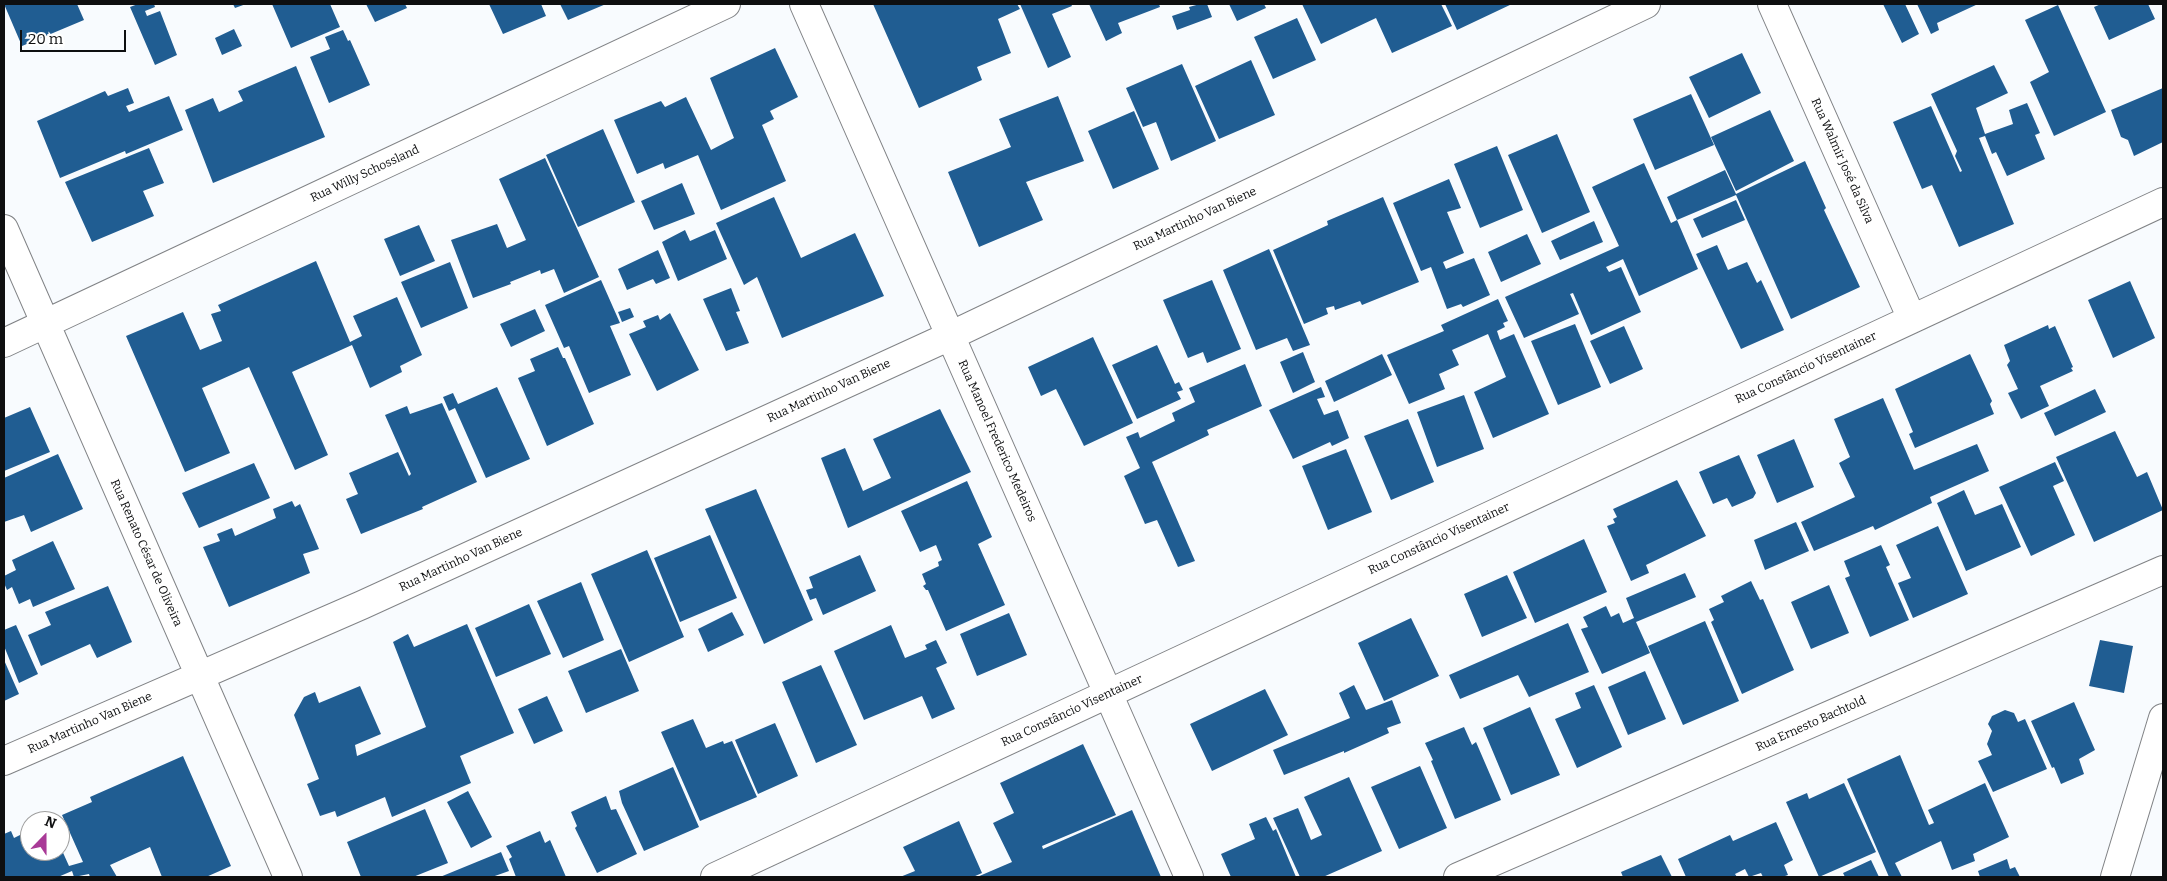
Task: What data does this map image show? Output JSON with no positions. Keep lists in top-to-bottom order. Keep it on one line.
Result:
{"streets":{"street":["Rua Walmir José da Silva","Rua Willy Schossland","Rua Martinho Van Biene","Rua Constâncio Visentainer","Rua Manoel Frederico Medeiros","Rua Renato César de Oliveira","Rua Ernesto Bachtold"]},"crossings":[["Rua Walmir José da Silva","Rua Constâncio Visentainer"],["Rua Willy Schossland","Rua Renato César de Oliveira"],["Rua Martinho Van Biene","Rua Manoel Frederico Medeiros"],["Rua Martinho Van Biene","Rua Renato César de Oliveira"],["Rua Constâncio Visentainer","Rua Manoel Frederico Medeiros"]],"scale_bar":"20 m","north":"top"}
